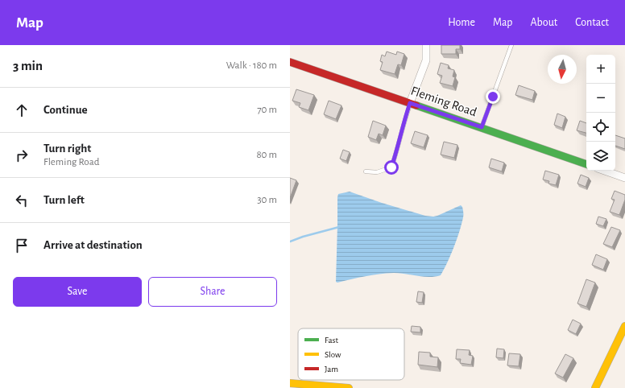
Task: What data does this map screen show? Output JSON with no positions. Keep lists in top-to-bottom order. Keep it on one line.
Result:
{"streets":{"street":["Fleming Road"]},"legend":["Fast","Slow","Jam"],"north":"bottom","page":{"header":"Map","nav":["Home","Map","About","Contact"],"heading":["3 min","Walk · 180 m"],"map_buttons":["+","−"],"list":[["Continue","70 m"],["Turn right","Fleming Road","80 m"],["Turn left","30 m"],"Arrive at destination"],"buttons":["Save","Share"]}}
